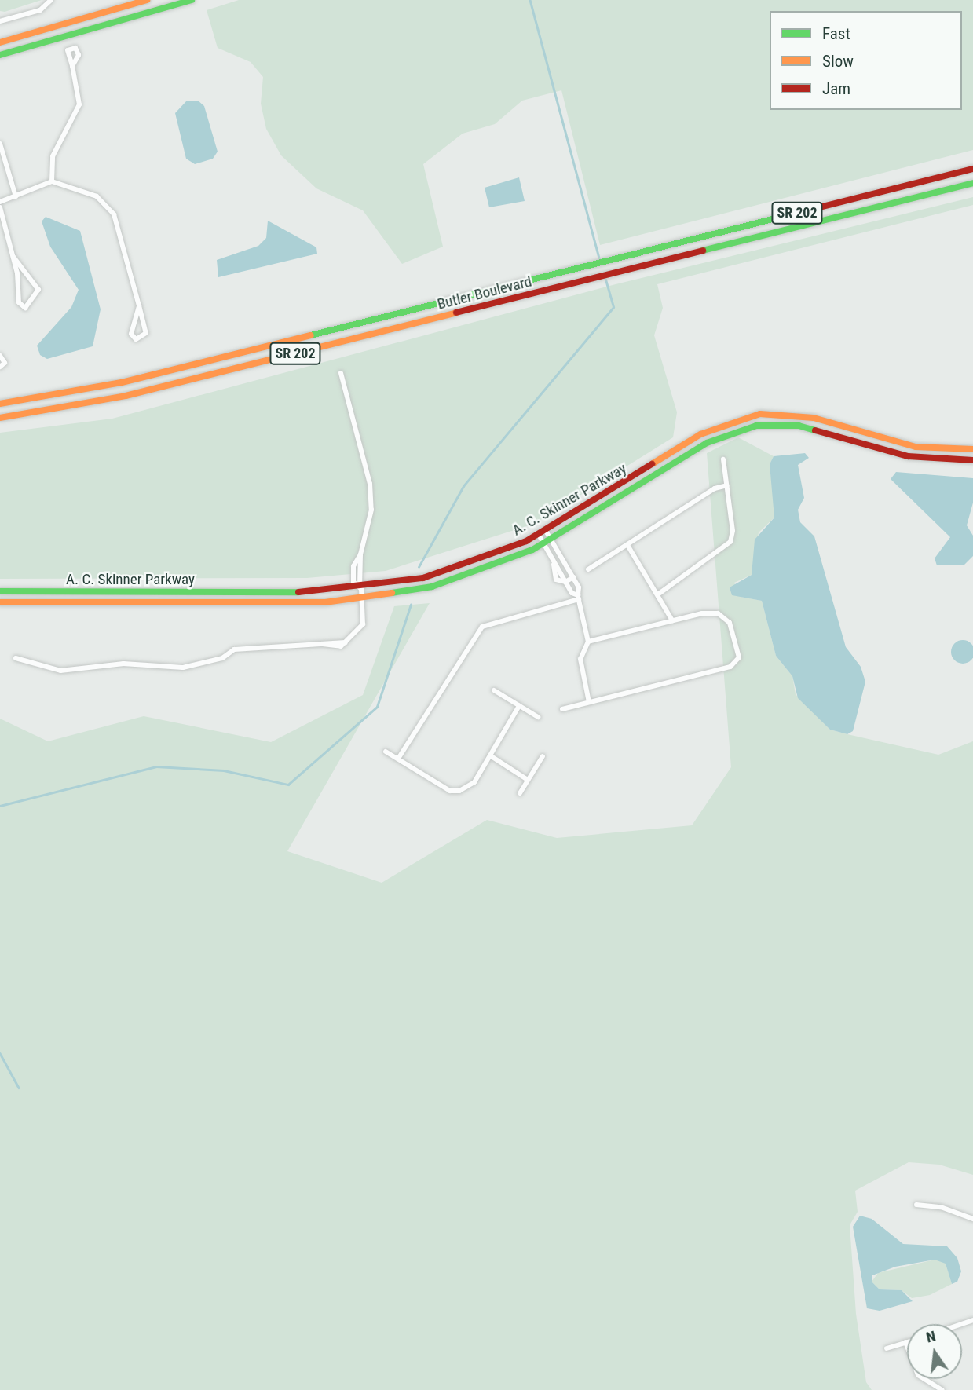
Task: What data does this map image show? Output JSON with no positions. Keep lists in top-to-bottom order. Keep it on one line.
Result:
{"streets":{"main road":["SR 202","Butler Boulevard","A. C. Skinner Parkway"]},"legend":["Fast","Slow","Jam"],"north":"top"}
